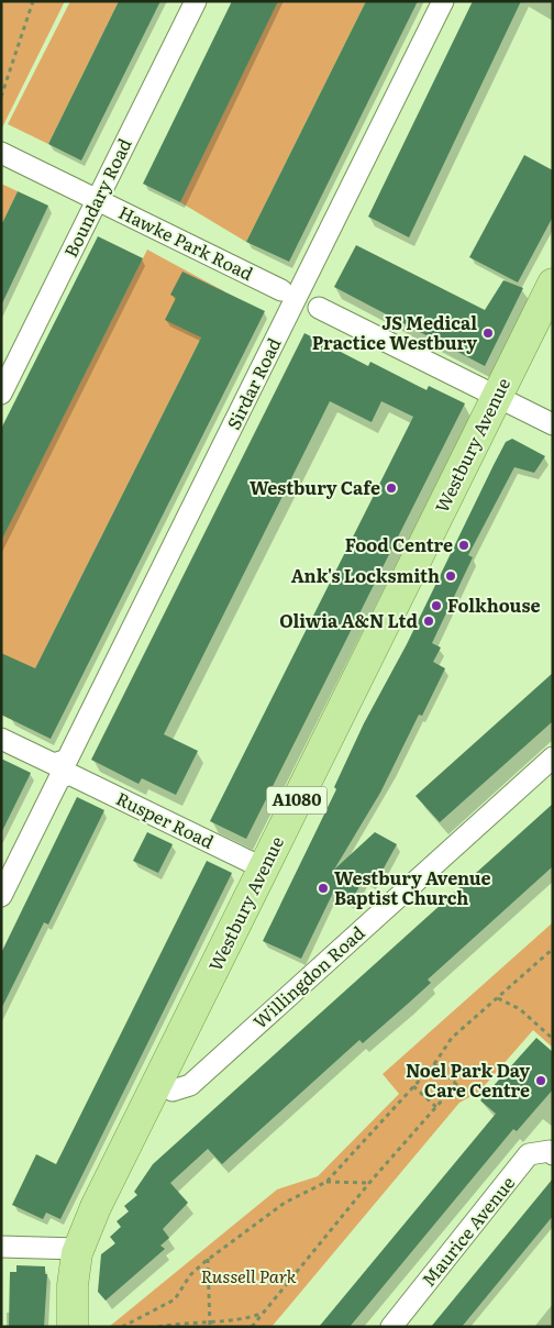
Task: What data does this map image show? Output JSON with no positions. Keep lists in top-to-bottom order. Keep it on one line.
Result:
{"streets":{"main road":["Westbury Avenue","A1080"],"street":["Boundary Road","Hawke Park Road","Sirdar Road","Rusper Road","Willingdon Road","Maurice Avenue"]},"crossings":[["Boundary Road","Hawke Park Road"],["Sirdar Road","Rusper Road"],["Westbury Avenue","Rusper Road"],["Westbury Avenue","Willingdon Road"]],"parks":["Russell Park"],"places":["JS Medical Practice Westbury","Westbury Cafe","Food Centre","Ank's Locksmith","Folkhouse","Oliwia A&N Ltd","Westbury Avenue Baptist Church","Noel Park Day Care Centre"]}
